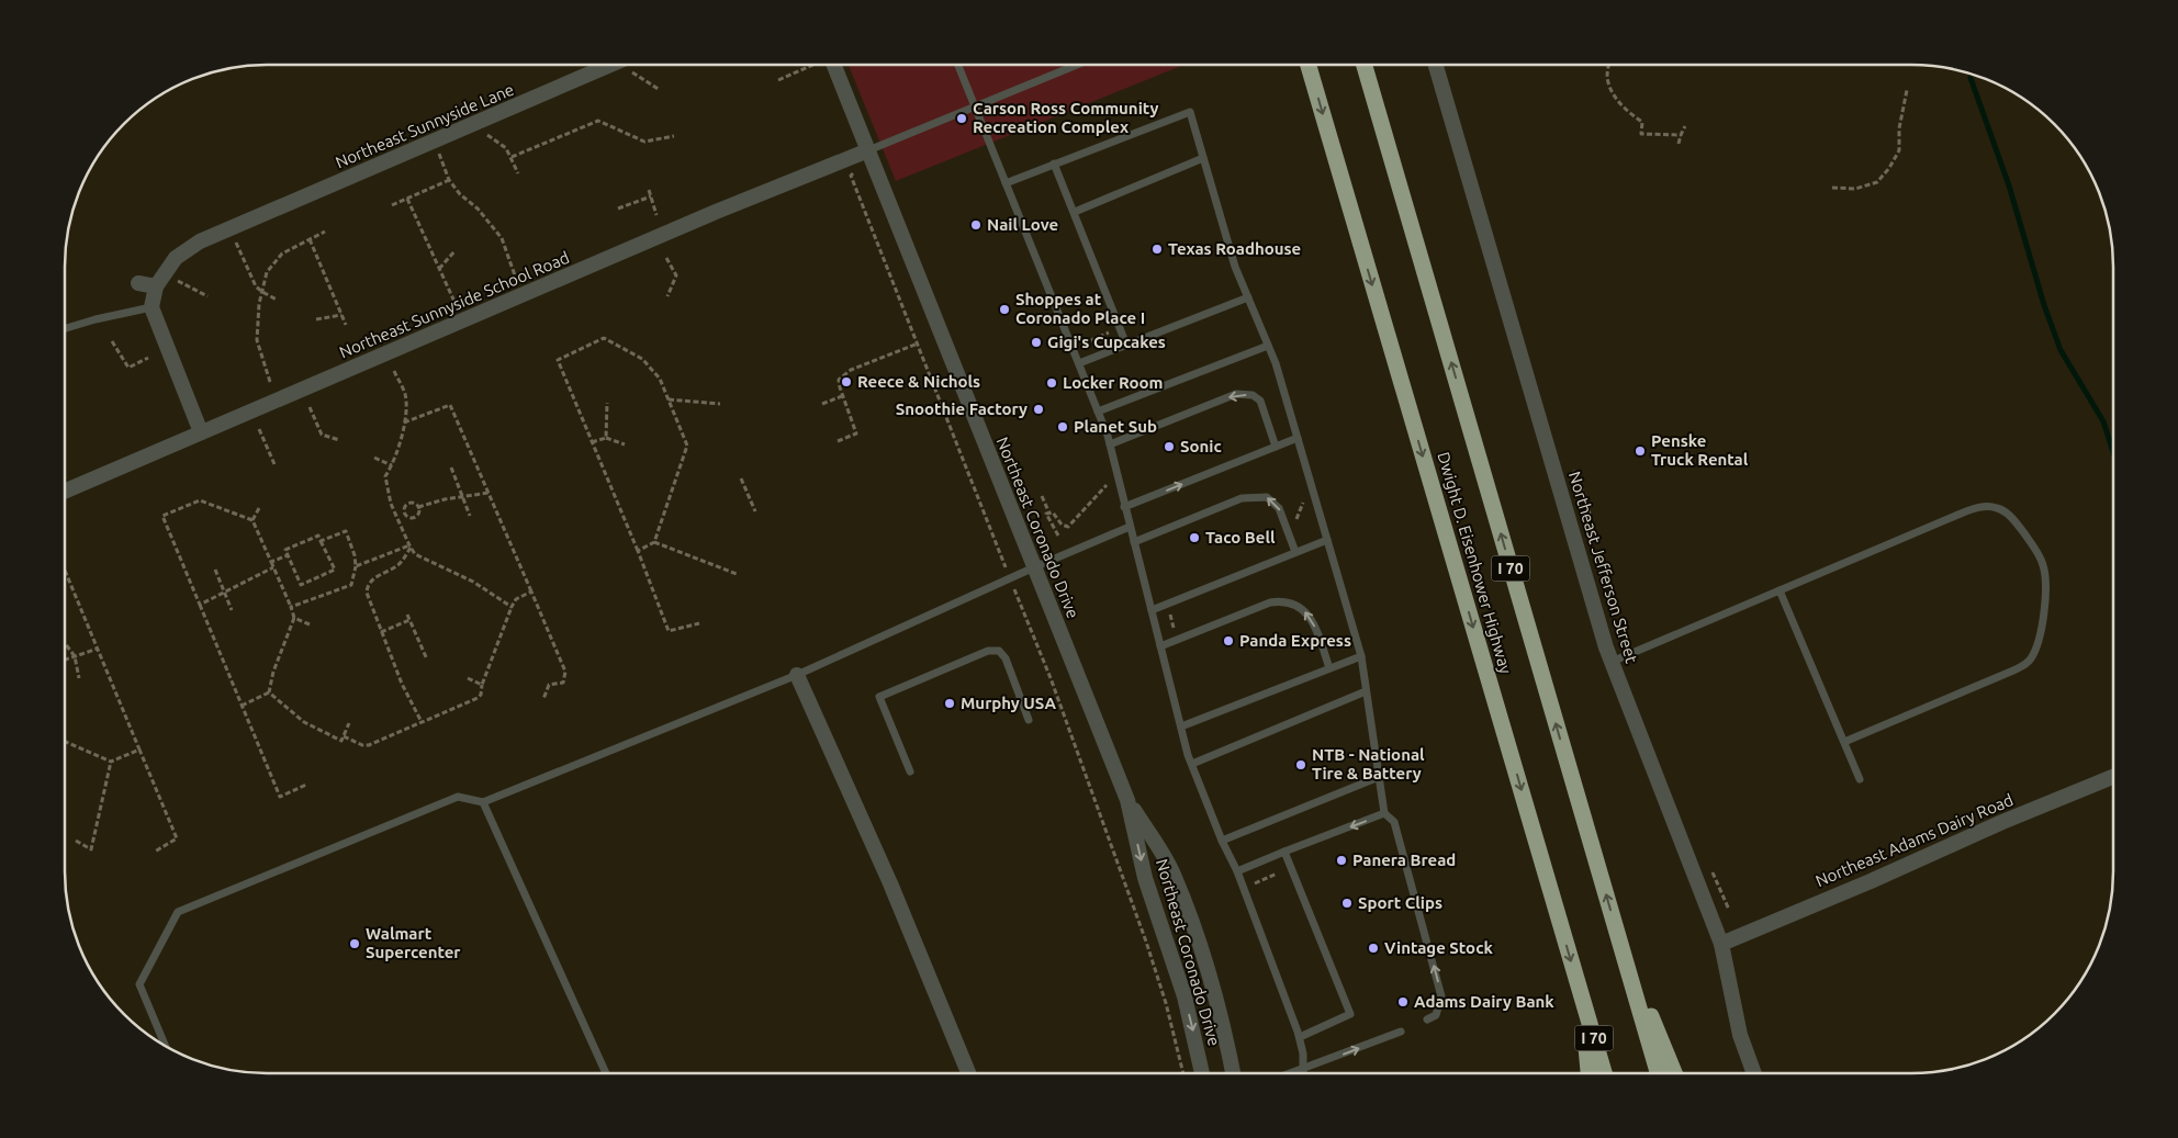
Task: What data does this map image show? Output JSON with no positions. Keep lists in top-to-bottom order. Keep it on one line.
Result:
{"streets":{"highway":["Dwight D. Eisenhower Highway","I 70"],"street":["Northeast Sunnyside Lane","Northeast Sunnyside School Road","Northeast Coronado Drive","Northeast Jefferson Street","Northeast Adams Dairy Road"]},"crossings":[["Northeast Sunnyside School Road","Northeast Coronado Drive"],["Northeast Jefferson Street","Northeast Adams Dairy Road"]],"places":["Carson Ross Community Recreation Complex","Nail Love","Texas Roadhouse","Shoppes at Coronado Place I","Gigi's Cupcakes","Reece & Nichols","Locker Room","Snoothie Factory","Planet Sub","Sonic","Penske Truck Rental","Taco Bell","Panda Express","Murphy USA","NTB - National Tire & Battery","Panera Bread","Sport Clips","Walmart Supercenter","Vintage Stock","Adams Dairy Bank"]}
